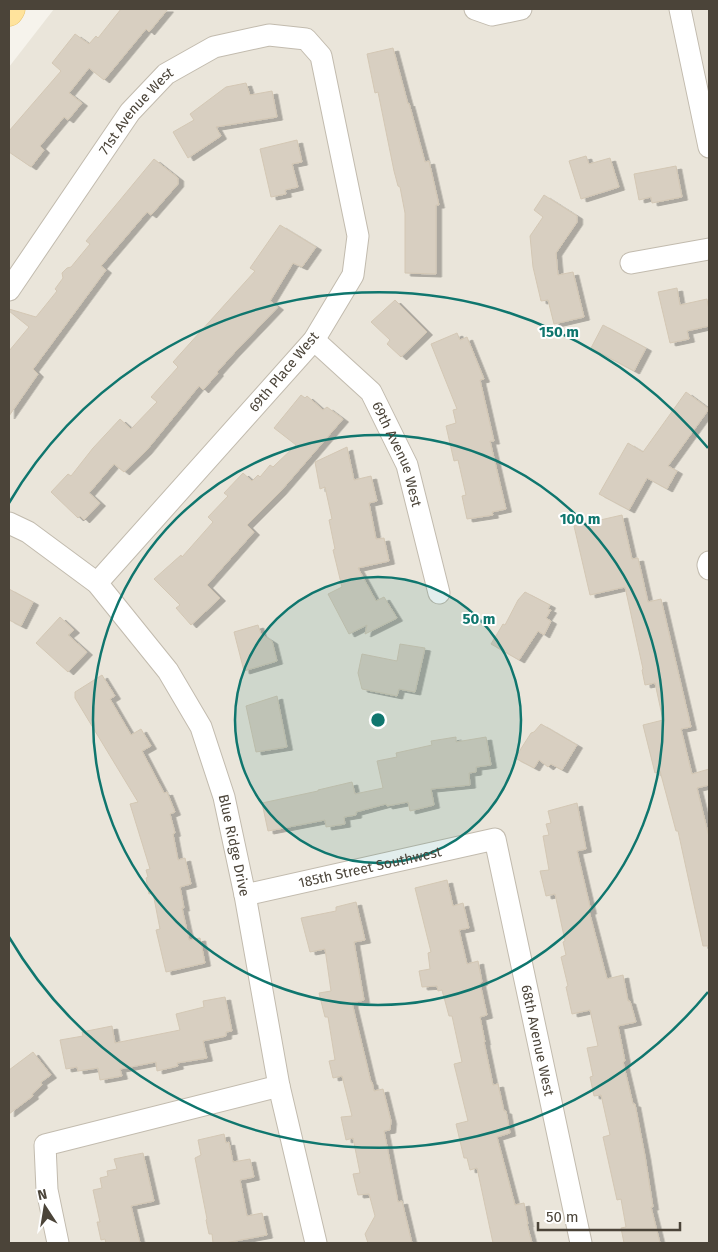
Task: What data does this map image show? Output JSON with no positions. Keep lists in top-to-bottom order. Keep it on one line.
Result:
{"streets":{"street":["71st Avenue West","69th Place West","69th Avenue West","Blue Ridge Drive","185th Street Southwest","68th Avenue West"]},"crossings":[["71st Avenue West","69th Place West"],["69th Place West","69th Avenue West"],["69th Place West","Blue Ridge Drive"],["Blue Ridge Drive","185th Street Southwest"],["185th Street Southwest","68th Avenue West"]],"scale_bar":"50 m","north":"top","rings":["150 m","100 m","50 m"]}
